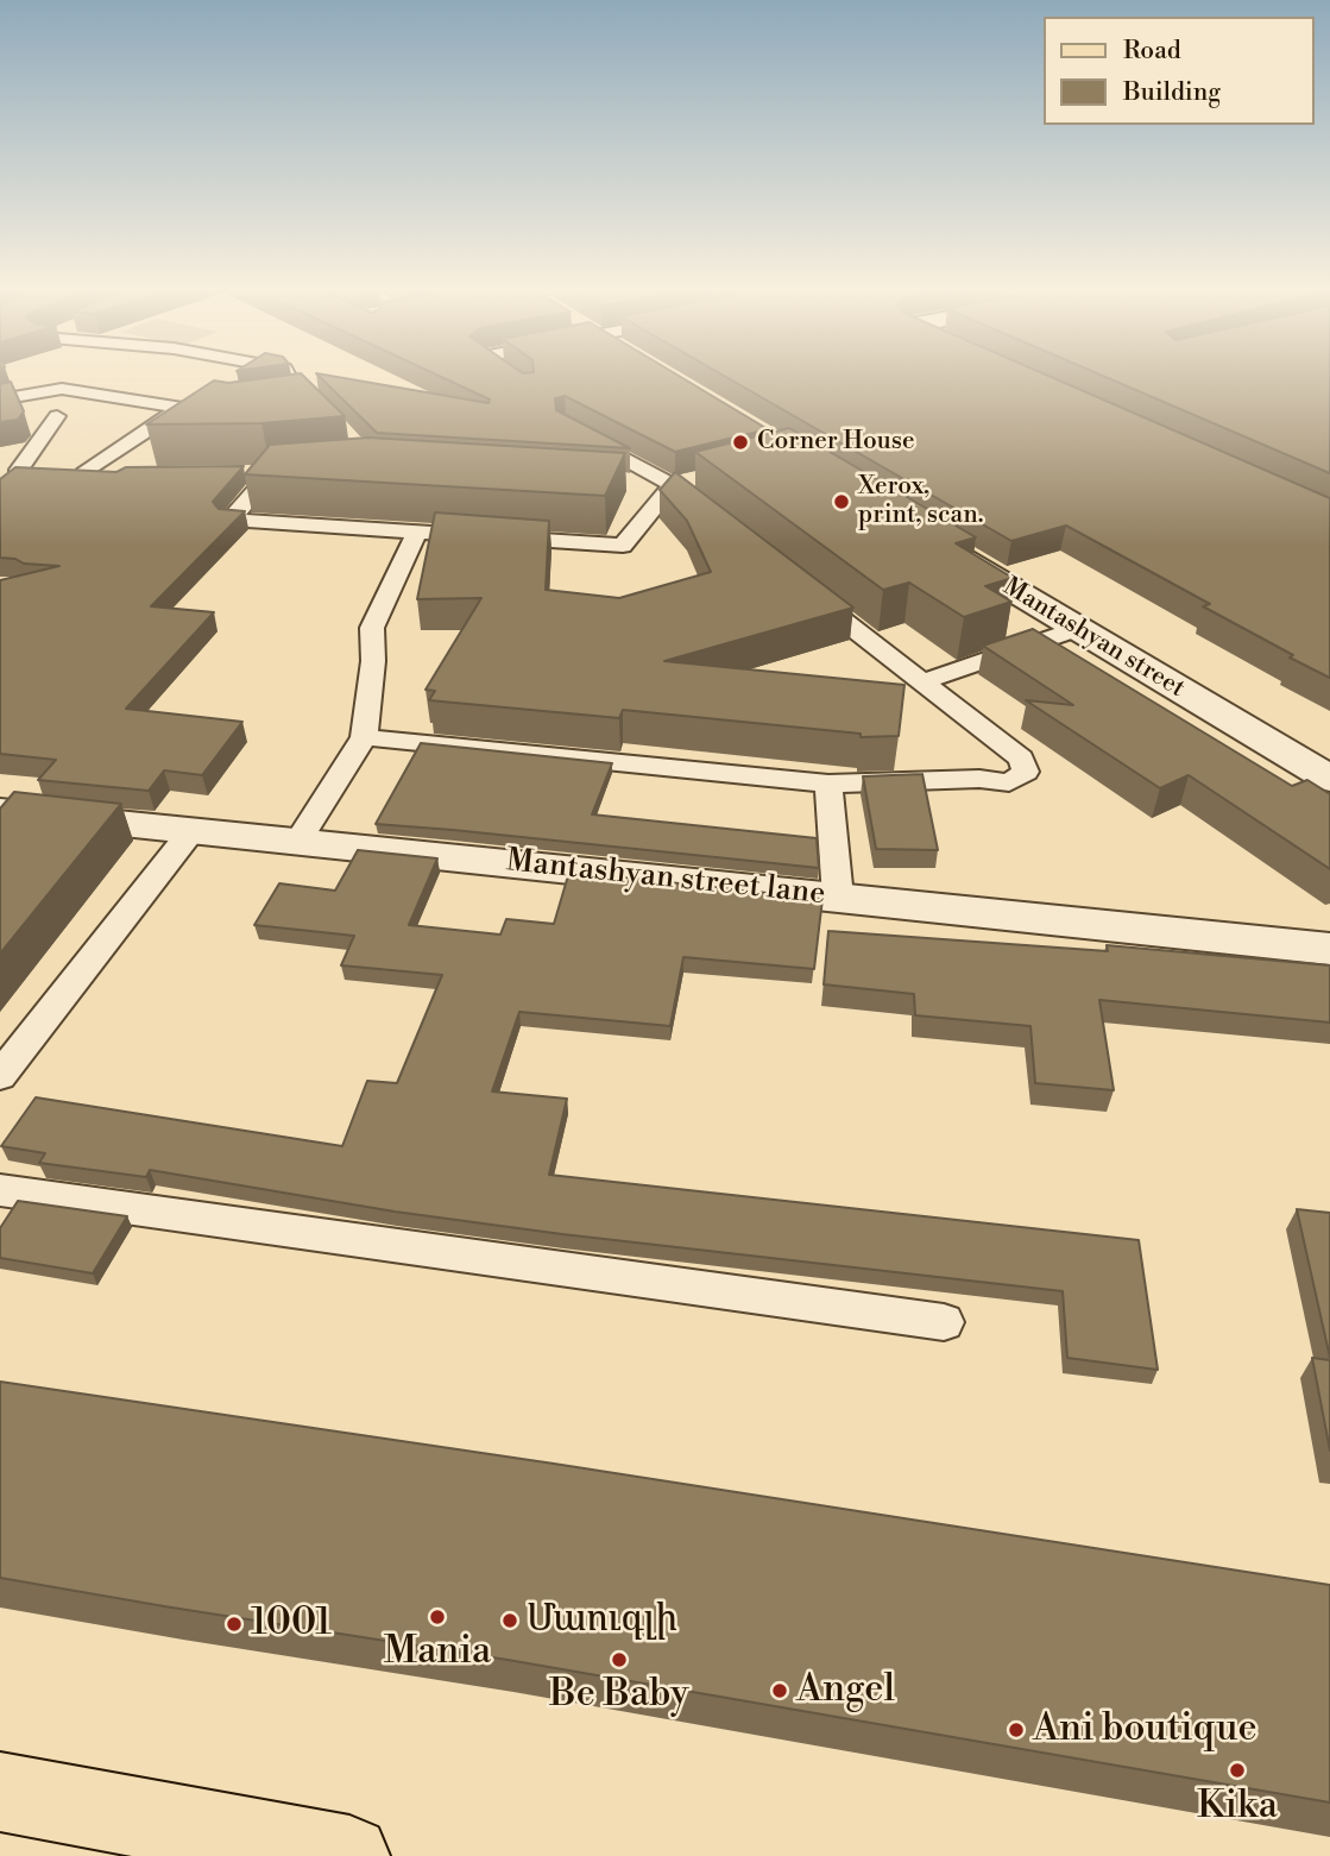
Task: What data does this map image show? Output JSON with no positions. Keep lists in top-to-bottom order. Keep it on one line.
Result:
{"streets":{"street":["Mantashyan street","Mantashyan street lane"]},"places":["Corner House","Xerox, print, scan.","Mania","Մաուգլի","1001","Be Baby","Angel","Ani boutique","Kika"],"legend":["Road","Building"]}
